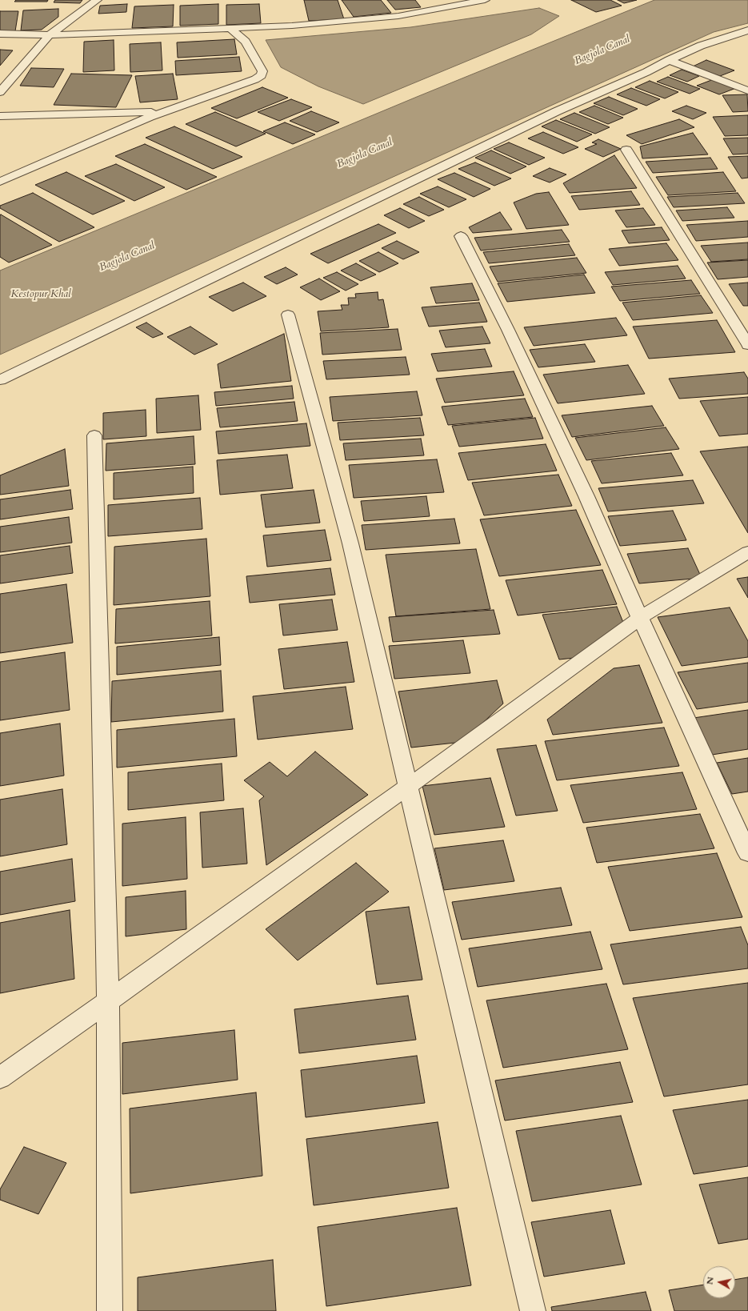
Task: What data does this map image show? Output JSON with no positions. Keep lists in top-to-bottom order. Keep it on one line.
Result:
{"water":["Bagjola Canal","Kestopur Khal"],"north":"left"}
